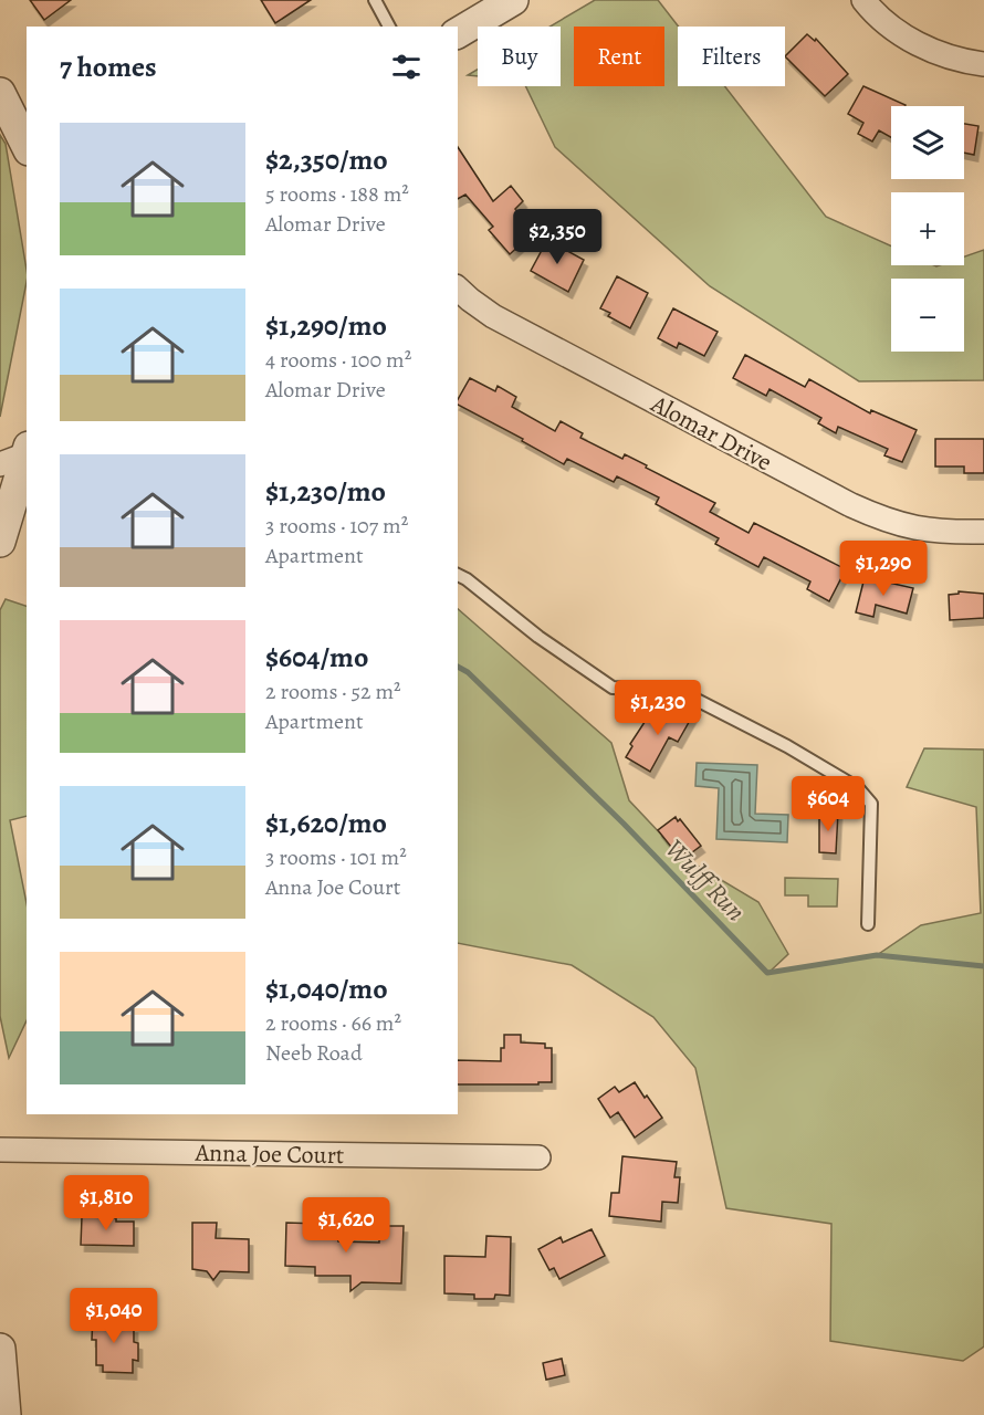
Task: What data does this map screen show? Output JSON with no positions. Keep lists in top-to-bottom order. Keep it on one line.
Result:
{"streets":{"street":["Alomar Drive","Anna Joe Court"]},"water":["Wulff Run"],"page":{"chip":["Buy","Rent","Filters"],"heading":"7 homes","map_buttons":["+","−"],"list":[{"name":"$2,350/mo","note":"5 rooms · 188 m² · Alomar Drive"},{"name":"$1,290/mo","note":"4 rooms · 100 m² · Alomar Drive"},{"name":"$1,230/mo","note":"3 rooms · 107 m² · Apartment"},{"name":"$604/mo","note":"2 rooms · 52 m² · Apartment"},{"name":"$1,620/mo","note":"3 rooms · 101 m² · Anna Joe Court"},{"name":"$1,040/mo","note":"2 rooms · 66 m² · Neeb Road"}],"price":["$2,350","$1,290","$1,230","$604","$1,810","$1,620","$1,040"]}}
